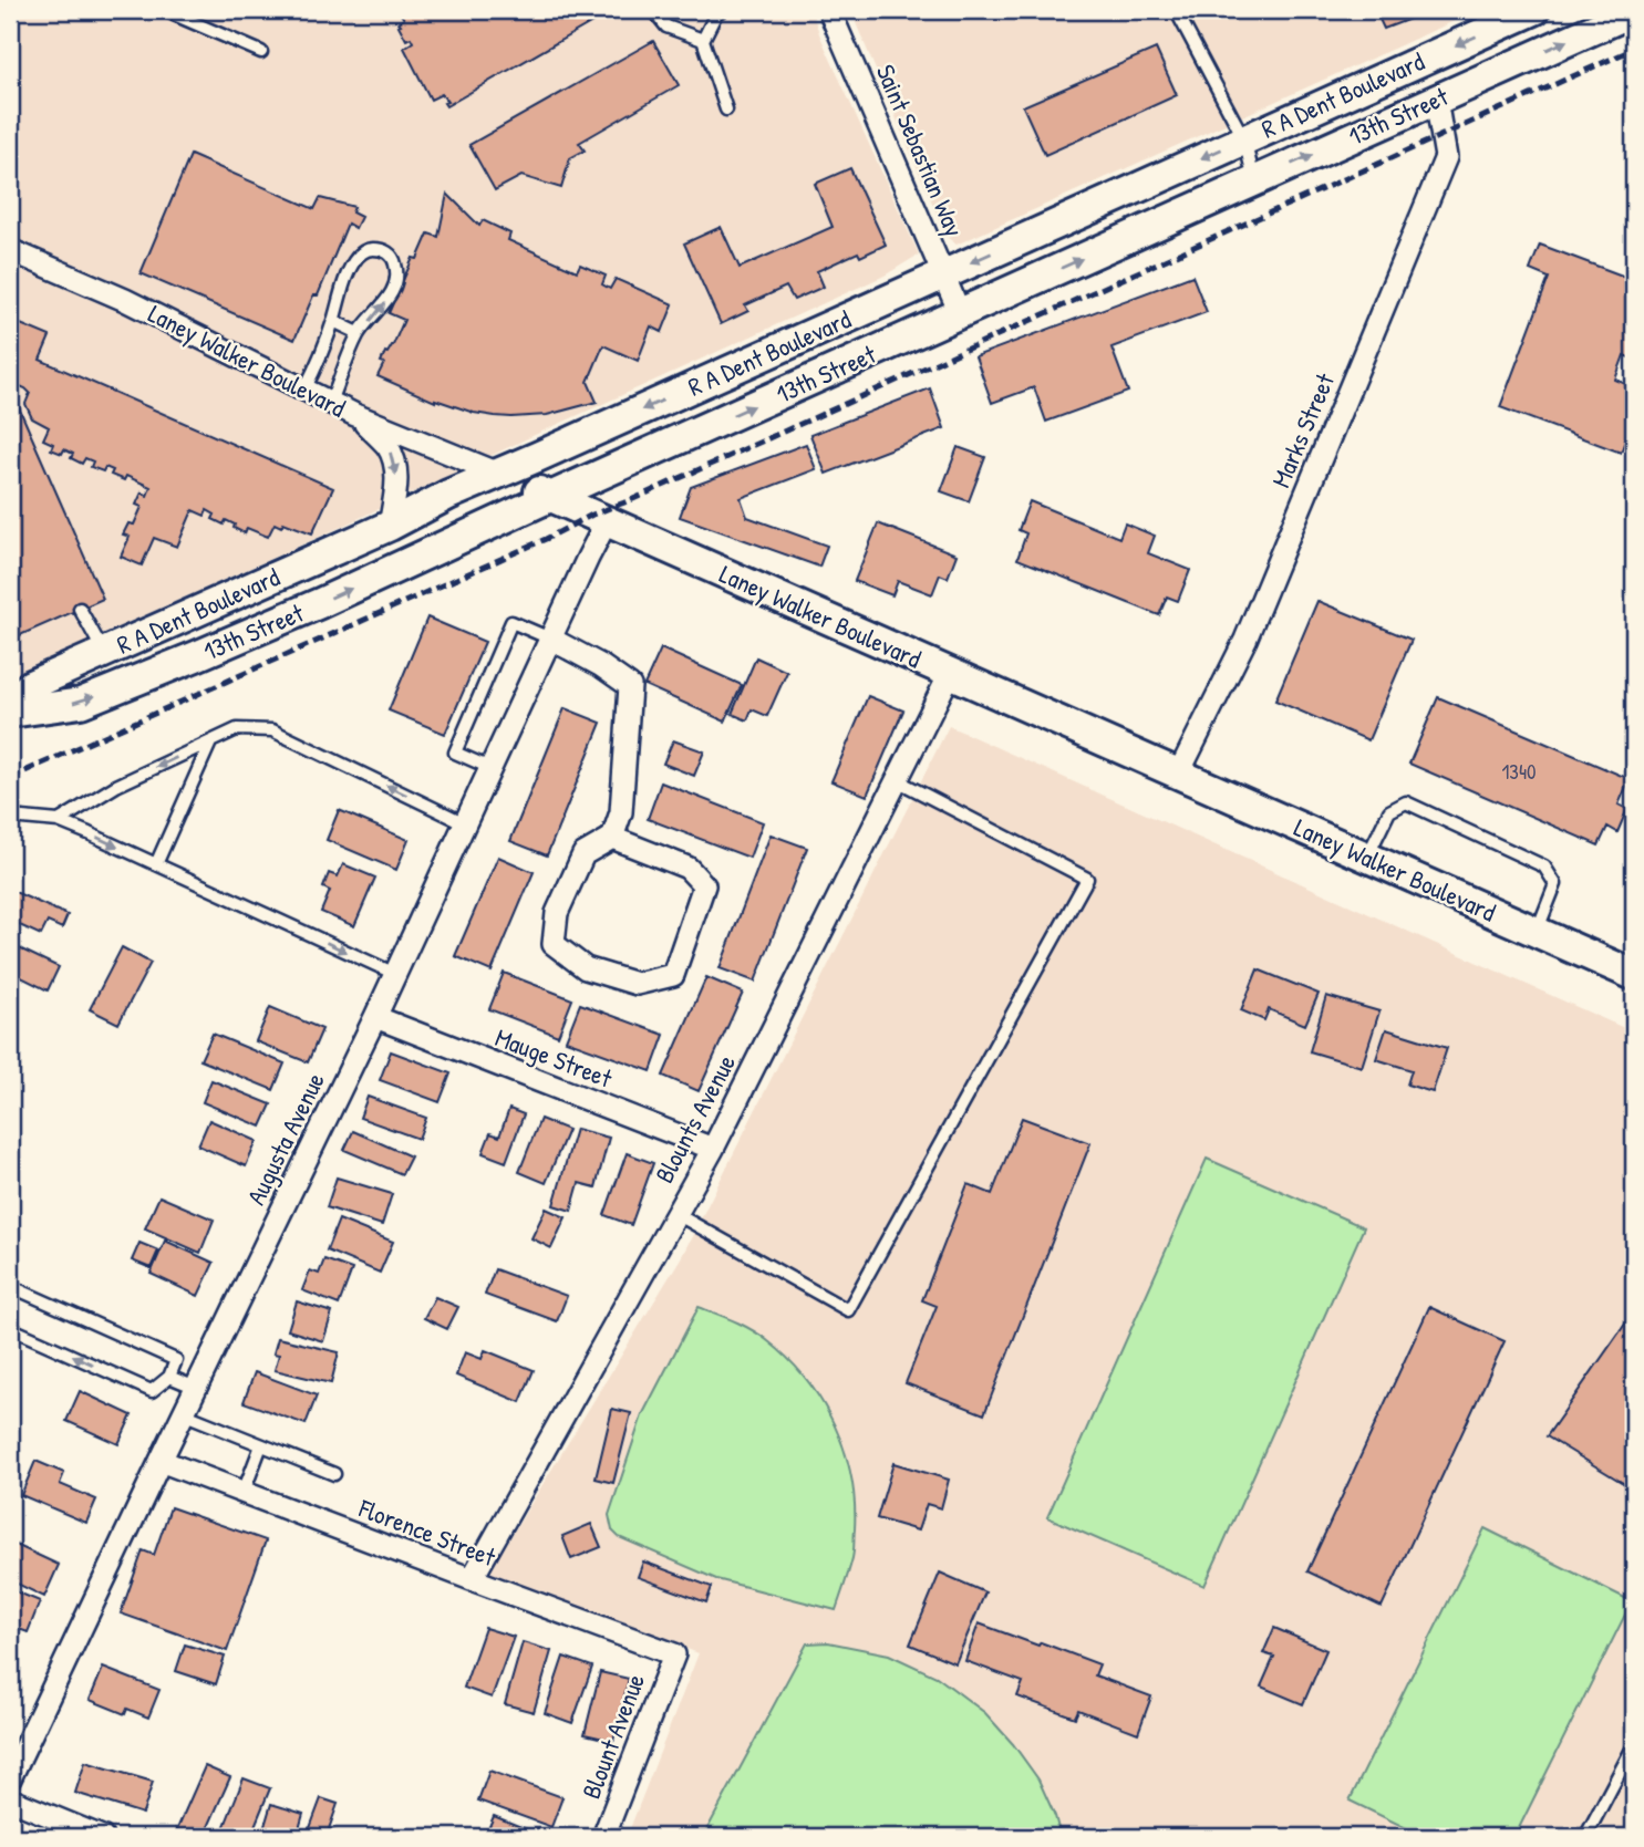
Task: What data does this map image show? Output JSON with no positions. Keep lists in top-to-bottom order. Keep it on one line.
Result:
{"streets":{"main road":["R A Dent Boulevard","13th Street","Laney Walker Boulevard"],"street":["Saint Sebastian Way","Marks Street","Mauge Street","Blounts Avenue","Augusta Avenue","Florence Street","Blount Avenue"]},"crossings":[["R A Dent Boulevard","Saint Sebastian Way"],["R A Dent Boulevard","Laney Walker Boulevard"],["13th Street","Saint Sebastian Way"],["13th Street","Laney Walker Boulevard"],["13th Street","Marks Street"],["Laney Walker Boulevard","Marks Street"],["Laney Walker Boulevard","Blounts Avenue"],["Laney Walker Boulevard","Augusta Avenue"],["Mauge Street","Blounts Avenue"],["Mauge Street","Augusta Avenue"],["Blounts Avenue","Florence Street"],["Augusta Avenue","Florence Street"],["Florence Street","Blount Avenue"]],"one_way":["R A Dent Boulevard","13th Street"],"house_numbers":["1340"]}
